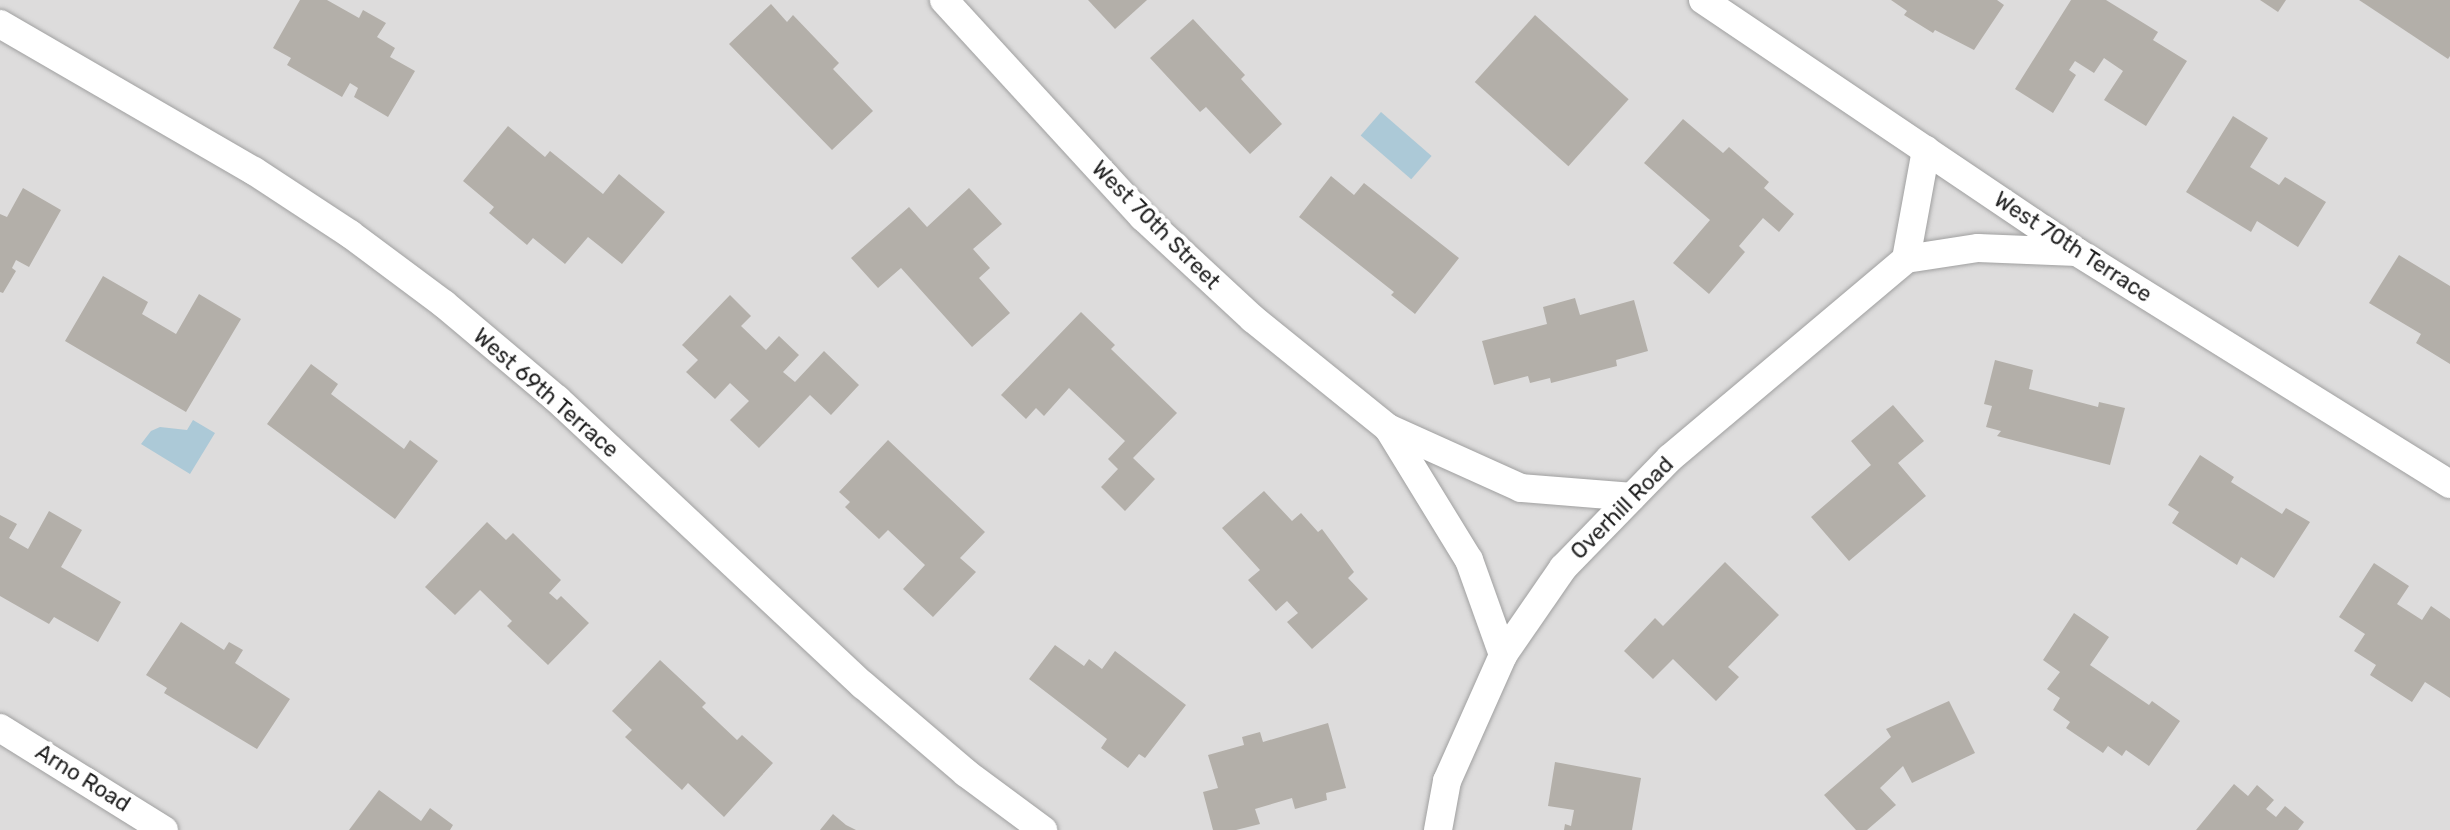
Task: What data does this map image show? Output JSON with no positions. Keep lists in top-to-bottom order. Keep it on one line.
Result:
{"streets":{"street":["West 70th Street","West 70th Terrace","West 69th Terrace","Overhill Road","Arno Road"]},"crossings":[["West 70th Street","Overhill Road"]]}
